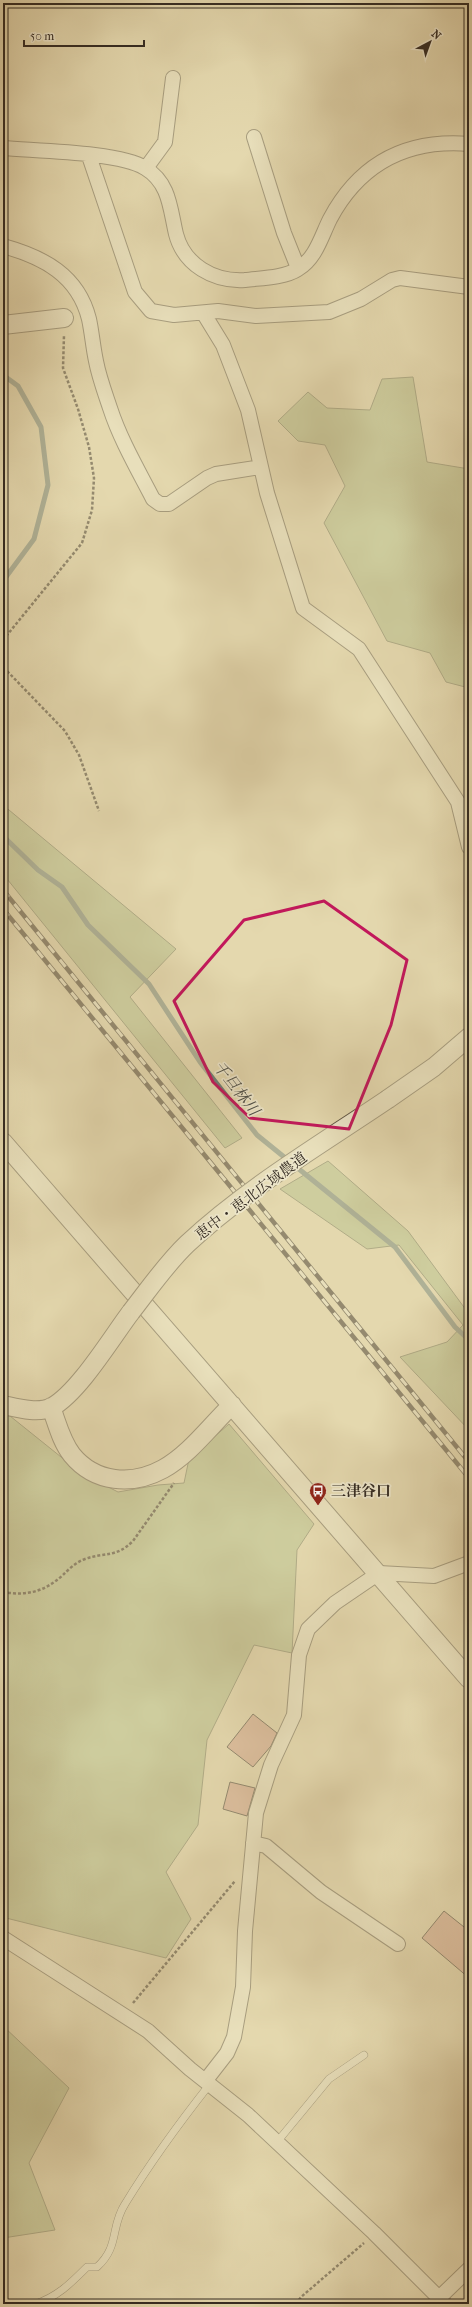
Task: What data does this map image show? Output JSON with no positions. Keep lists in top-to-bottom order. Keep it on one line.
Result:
{"streets":{"street":["恵中・恵北広域農道"]},"water":["千旦林川"],"places":{"bus stop":["三津谷口"]},"scale_bar":"50 m","north":"top right"}
